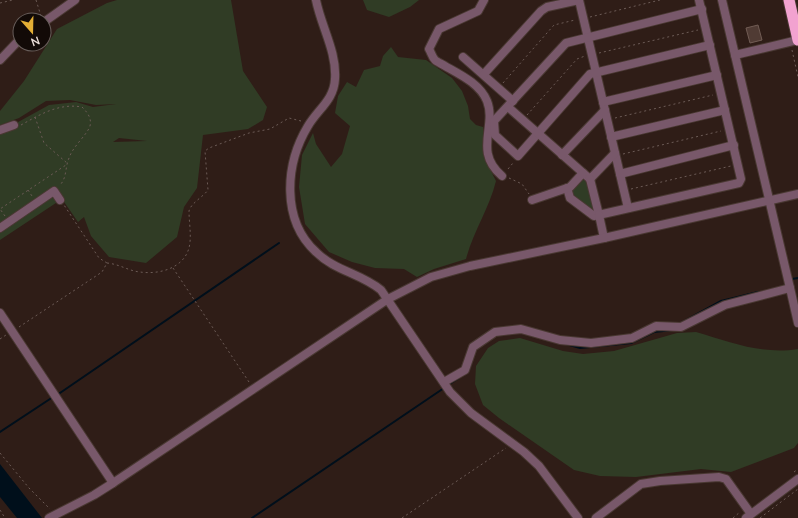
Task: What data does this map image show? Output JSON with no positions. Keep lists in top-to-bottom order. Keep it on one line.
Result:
{"north":"bottom"}
